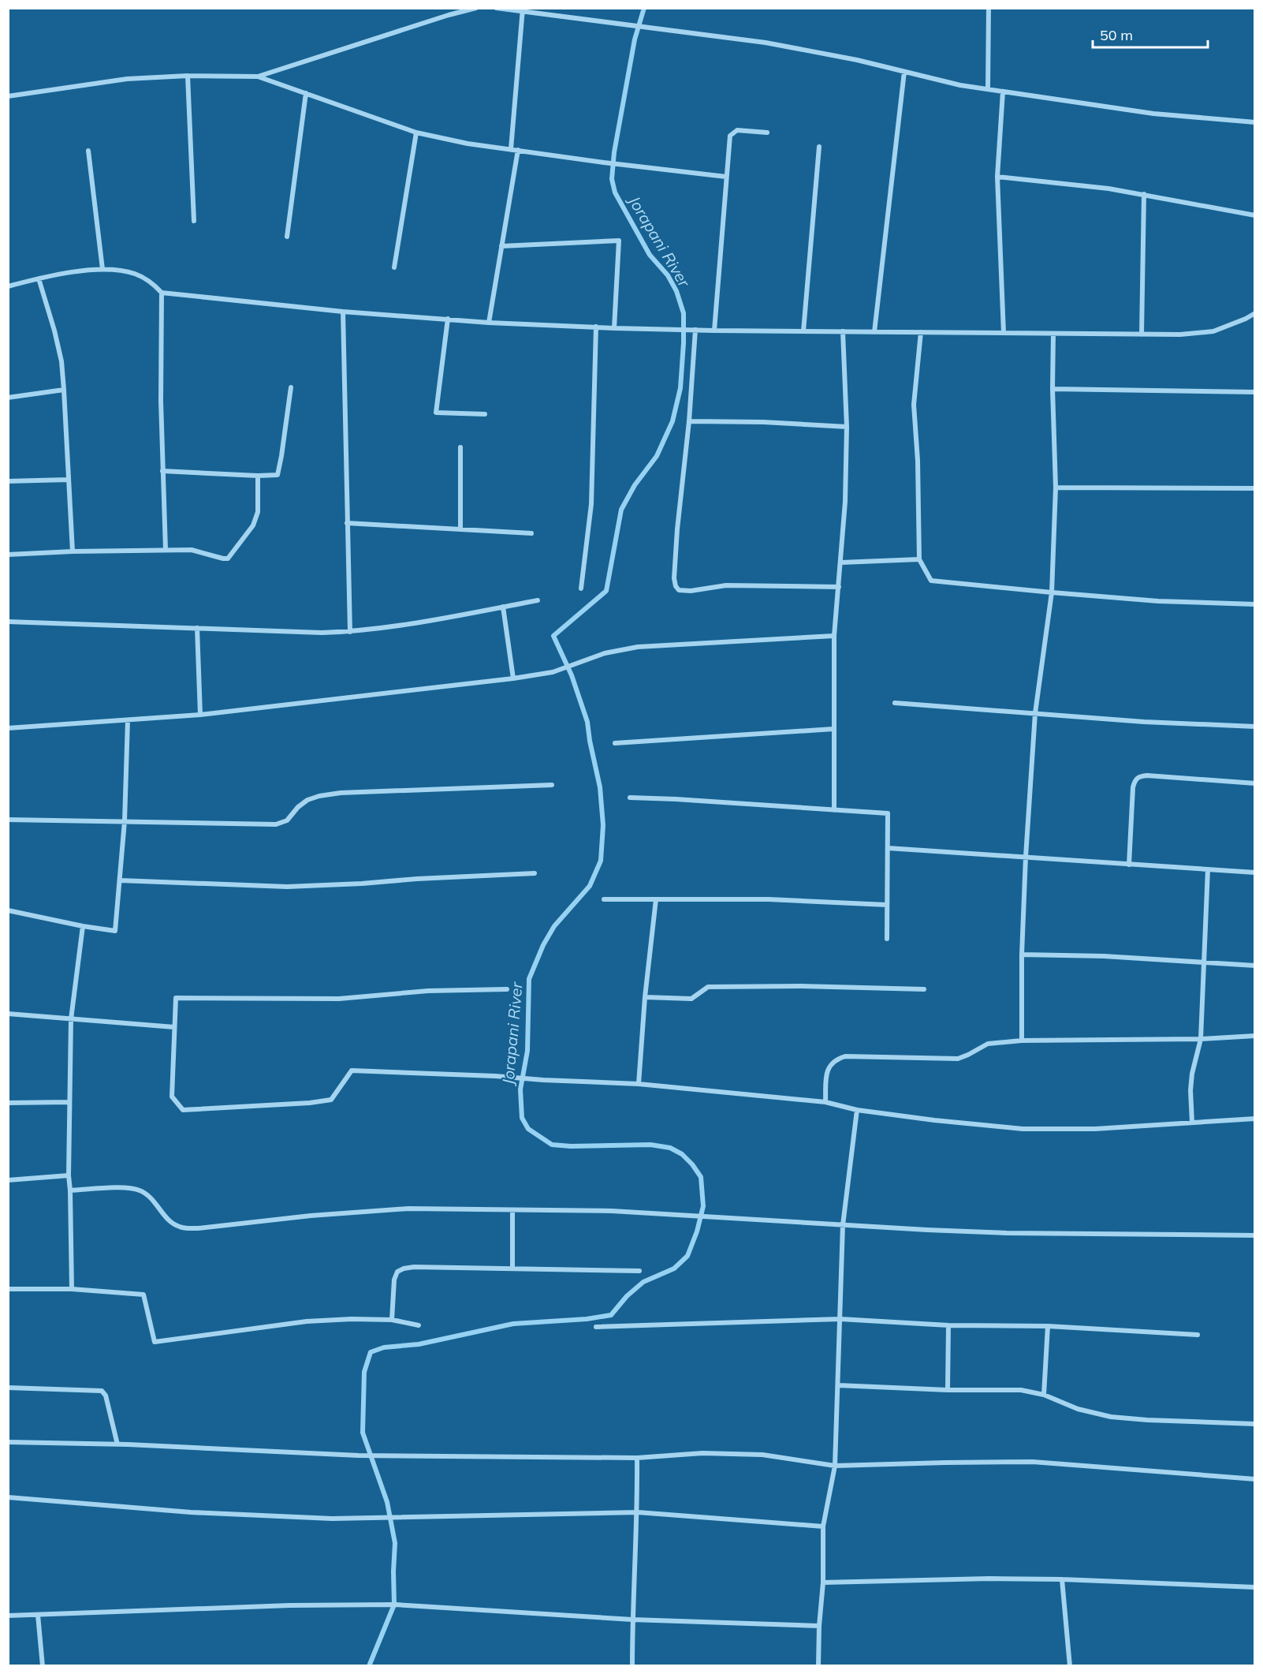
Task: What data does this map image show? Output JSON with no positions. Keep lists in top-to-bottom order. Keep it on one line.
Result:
{"water":["Jorapani River"],"scale_bar":"50 m"}
